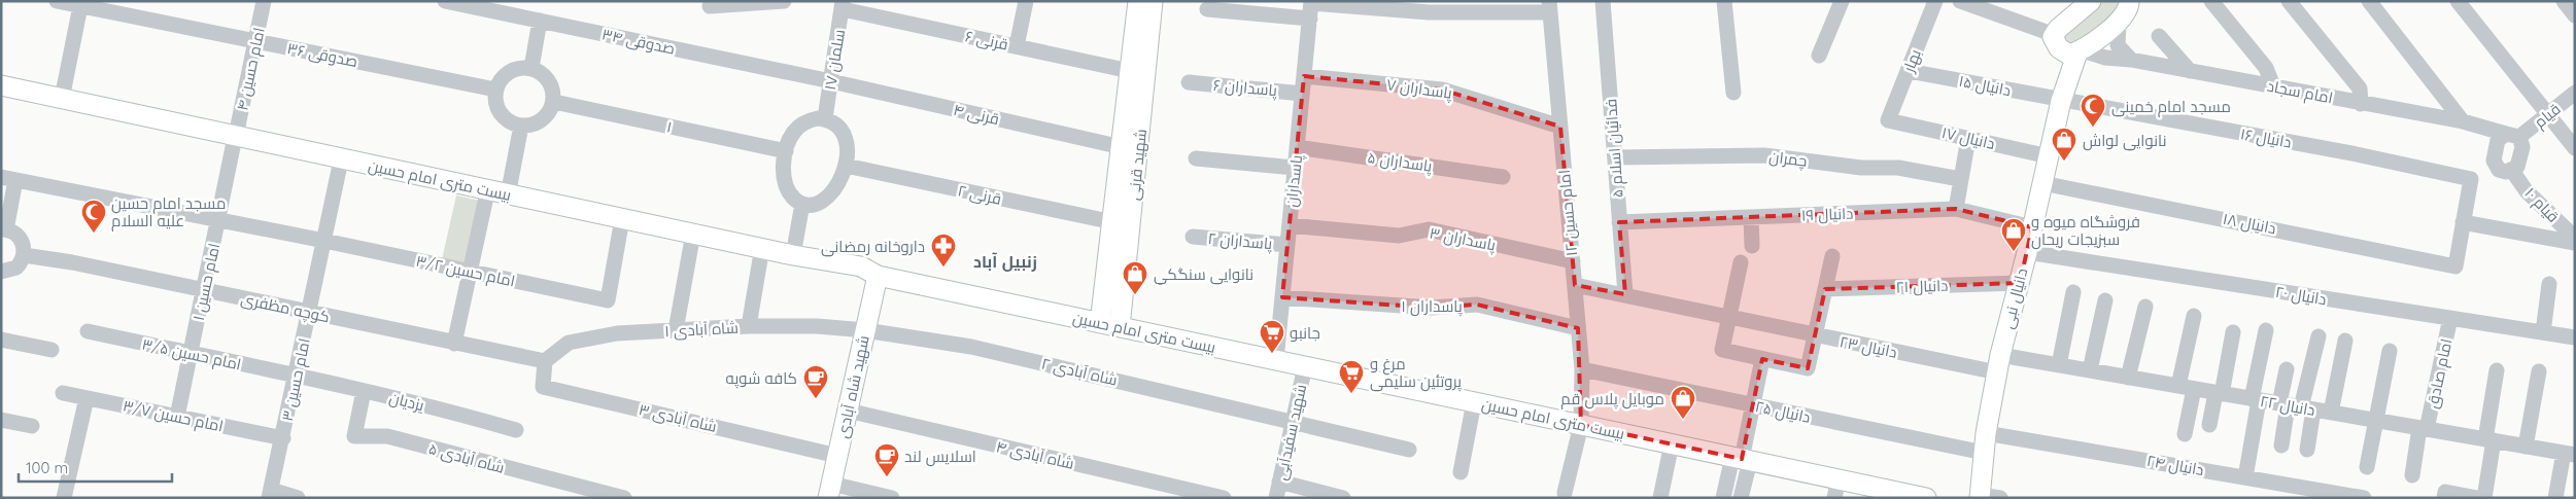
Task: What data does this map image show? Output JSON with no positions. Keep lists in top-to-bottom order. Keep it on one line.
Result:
{"streets":{"main road":["شهید قرنی","بیست متری امام حسین","دانیال نبی","شهید شاه آبادی"],"street":["قرنی ۶","صدوقی ۳۴","صدوقی ۳۶","سلمان ۱۷","بهار","امام حسین ۴","دانیال ۱۵","پاسداران ۶","پاسداران ۷","امام سجاد","قرنی ۴","قیام","۱","دانیال ۱۷","دانیال ۱۶","فدائیان اسلام ۵","چمران","پاسداران ۵","پاسداران","قرنی ۲","قیام ۱۰","امام حسین ۱۲","دانیال ۱۹","دانیال ۱۸","پاسداران ۳","پاسداران ۲","امام حسین ۳/۲","امام حسین ۱","دانیال ۲۱","دانیال ۲۰","پاسداران ۱","کوچه مظفری","شاه آبادی ۱","دانیال ۲۳","امام حسین ۳/۵","شاه آبادی ۲","امام صادق","امام حسین ۳","یزدیان","دانیال ۲۲","دانیال ۲۵","امام حسین ۳/۷","شاه آبادی ۳","شهید سفیدآبی","شاه آبادی ۴","شاه آبادی ۵","دانیال ۲۴"]},"crossings":[["قرنی ۶","سلمان ۱۷"],["قرنی ۶","شهید قرنی"],["صدوقی ۳۴","سلمان ۱۷"],["صدوقی ۳۴","قرنی ۴"],["صدوقی ۳۶","امام حسین ۴"],["صدوقی ۳۶","۱"],["سلمان ۱۷","قرنی ۴"],["سلمان ۱۷","۱"],["سلمان ۱۷","قرنی ۲"],["بهار","دانیال ۱۵"],["بهار","دانیال ۱۷"],["امام حسین ۴","بیست متری امام حسین"],["امام حسین ۴","امام حسین ۱"],["دانیال ۱۵","دانیال ۱۶"],["دانیال ۱۵","دانیال نبی"],["پاسداران ۶","پاسداران"],["پاسداران ۷","پاسداران"],["پاسداران ۷","امام حسین ۱۲"],["امام سجاد","قیام"],["امام سجاد","قیام ۱۰"],["امام سجاد","دانیال نبی"],["قرنی ۴","شهید قرنی"],["قیام","قیام ۱۰"],["۱","قرنی ۲"],["دانیال ۱۷","دانیال نبی"],["دانیال ۱۶","دانیال نبی"],["فدائیان اسلام ۵","چمران"],["فدائیان اسلام ۵","دانیال ۱۹"],["فدائیان اسلام ۵","دانیال ۲۳"],["پاسداران ۵","پاسداران"],["شهید قرنی","بیست متری امام حسین"],["شهید قرنی","قرنی ۲"],["بیست متری امام حسین","پاسداران"],["بیست متری امام حسین","امام حسین ۱۲"],["بیست متری امام حسین","امام حسین ۳/۲"],["بیست متری امام حسین","امام حسین ۱"],["بیست متری امام حسین","امام حسین ۳"],["بیست متری امام حسین","شهید شاه آبادی"],["بیست متری امام حسین","شهید سفیدآبی"],["پاسداران","پاسداران ۳"],["پاسداران","پاسداران ۲"],["پاسداران","پاسداران ۱"],["امام حسین ۱۲","پاسداران ۳"],["امام حسین ۱۲","پاسداران ۱"],["امام حسین ۱۲","دانیال ۲۳"],["امام حسین ۱۲","دانیال ۲۵"],["دانیال ۱۹","دانیال نبی"],["دانیال ۱۸","دانیال نبی"],["امام حسین ۳/۲","امام حسین ۱"],["امام حسین ۳/۲","امام حسین ۳"],["امام حسین ۱","کوچه مظفری"],["امام حسین ۱","امام حسین ۳/۵"],["امام حسین ۱","امام حسین ۳/۷"],["دانیال ۲۱","دانیال نبی"],["دانیال ۲۰","دانیال نبی"],["دانیال ۲۰","امام صادق"],["دانیال نبی","دانیال ۲۳"],["دانیال نبی","دانیال ۲۲"],["دانیال نبی","دانیال ۲۵"],["دانیال نبی","دانیال ۲۴"],["کوچه مظفری","شاه آبادی ۱"],["کوچه مظفری","امام حسین ۳"],["کوچه مظفری","شاه آبادی ۳"],["شاه آبادی ۱","شاه آبادی ۲"],["شاه آبادی ۱","شهید شاه آبادی"],["شاه آبادی ۱","شاه آبادی ۳"],["دانیال ۲۳","دانیال ۲۲"],["امام حسین ۳/۵","امام حسین ۳"],["امام حسین ۳/۵","یزدیان"],["شاه آبادی ۲","شهید شاه آبادی"],["شاه آبادی ۲","شهید سفیدآبی"],["امام صادق","دانیال ۲۲"],["امام حسین ۳","یزدیان"],["امام حسین ۳","امام حسین ۳/۷"],["شهید شاه آبادی","شاه آبادی ۳"],["شهید شاه آبادی","شاه آبادی ۴"],["یزدیان","شاه آبادی ۵"]],"districts":["زنبیل آباد"],"places":{"mosque":["مسجد امام خمینی","مسجد امام حسین علیه السلام"],"shop":["نانوایی لواش","فروشگاه میوه و سبزیجات ریحان","نانوایی سنگکیِ","موبایل پلاس قم"],"pharmacy":["داروخانه رمضانی"],"supermarket":["جانبو","مرغ و پروتئین سلیمی"],"cafe":["کافه شوپه","اسلایس لند"]},"scale_bar":"100 m"}
